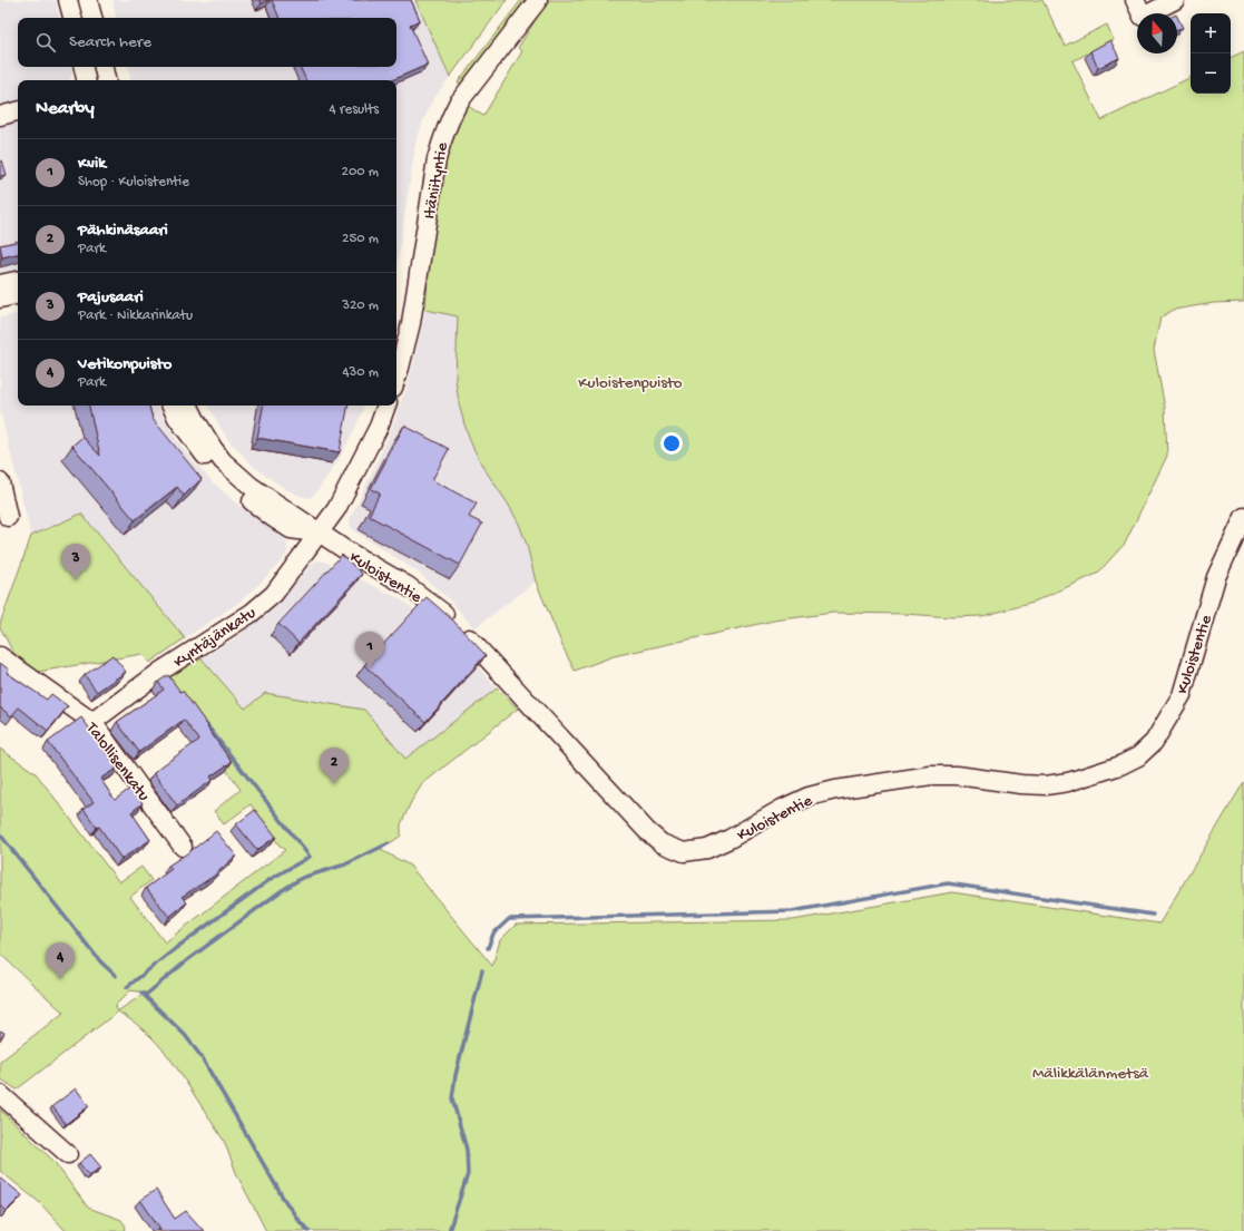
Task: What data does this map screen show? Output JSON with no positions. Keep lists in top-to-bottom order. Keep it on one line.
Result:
{"streets":{"street":["Itäniityntie","Kuloistentie","Kyntäjänkatu","Talollisenkatu"]},"crossings":[["Kuloistentie","Kyntäjänkatu"],["Kyntäjänkatu","Talollisenkatu"]],"parks":["Kuloistenpuisto","Mälikkälänmetsä"],"north":"top","page":{"map_buttons":["+","−"],"search":"Search here","heading":["Nearby","4 results"],"list":[{"mark":"1","name":"Kvik","note":"Shop · Kuloistentie","value":"200 m"},{"mark":"2","name":"Pähkinäsaari","note":"Park","value":"250 m"},{"mark":"3","name":"Pajusaari","note":"Park · Nikkarinkatu","value":"320 m"},{"mark":"4","name":"Vetikonpuisto","note":"Park","value":"430 m"}],"pins":["3","1","2","4"]}}
